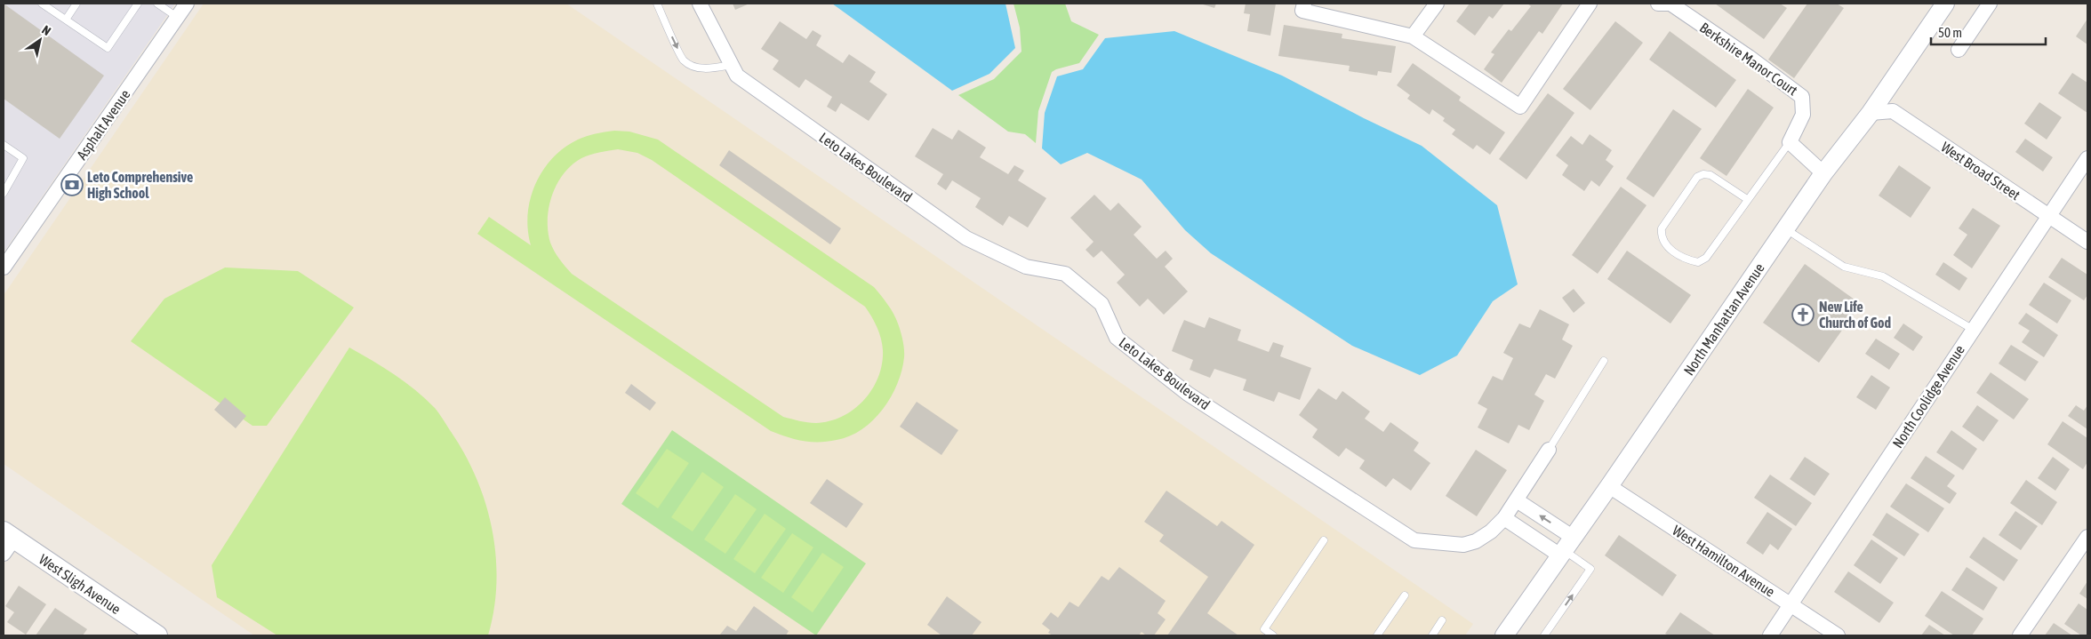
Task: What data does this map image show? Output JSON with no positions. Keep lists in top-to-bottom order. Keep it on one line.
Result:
{"streets":{"main road":["West Sligh Avenue"],"street":["Berkshire Manor Court","Asphalt Avenue","Leto Lakes Boulevard","West Broad Street","North Manhattan Avenue","North Coolidge Avenue","West Hamilton Avenue"]},"crossings":[["West Broad Street","North Manhattan Avenue"],["West Broad Street","North Coolidge Avenue"],["North Manhattan Avenue","West Hamilton Avenue"],["North Coolidge Avenue","West Hamilton Avenue"]],"places":{"bank":["Leto Comprehensive High School"],"church":["New Life Church of God"]},"scale_bar":"50 m","north":"top right"}
